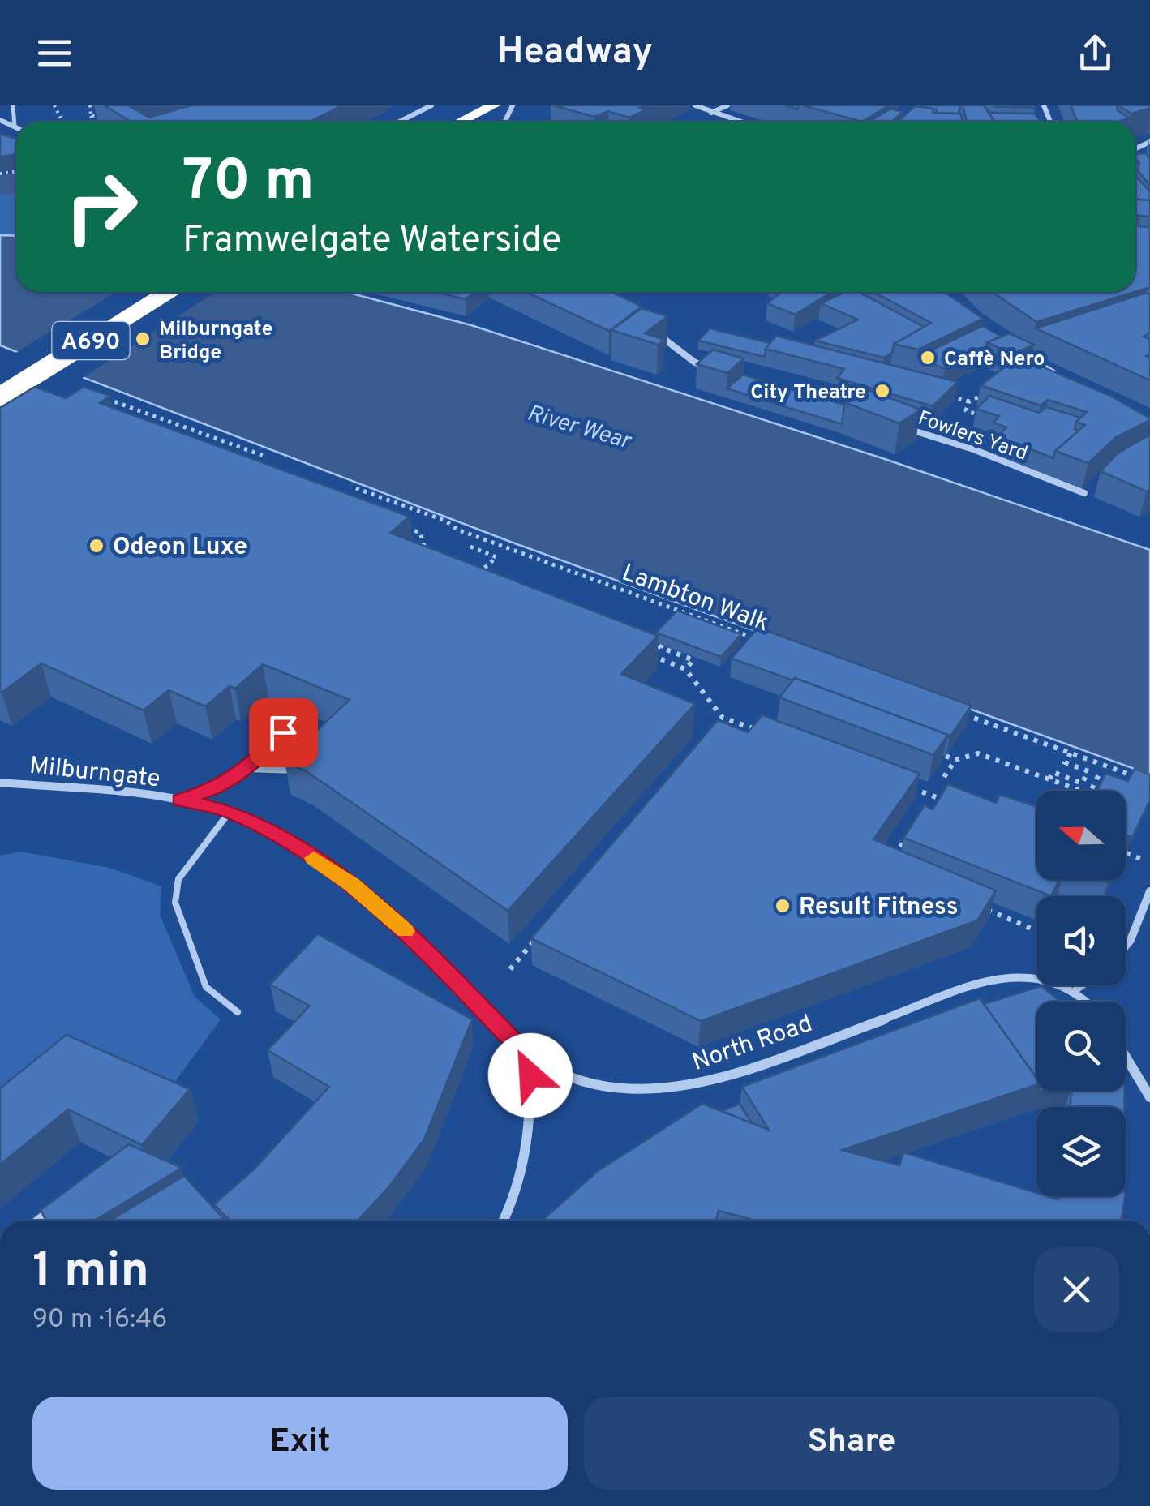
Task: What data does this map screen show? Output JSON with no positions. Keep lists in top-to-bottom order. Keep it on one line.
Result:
{"streets":{"highway":["A690"],"street":["Fowlers Yard","Milburngate","North Road"],"path":["Lambton Walk"]},"crossings":[["Milburngate","North Road"]],"water":["River Wear"],"places":["Milburngate Bridge","Caffè Nero","City Theatre","Odeon Luxe","Result Fitness"],"north":"left","page":{"header":"Headway","turn":["70 m","Framwelgate Waterside"],"heading":["1 min","90 m · 16:46"],"buttons":["Exit","Share"]}}
